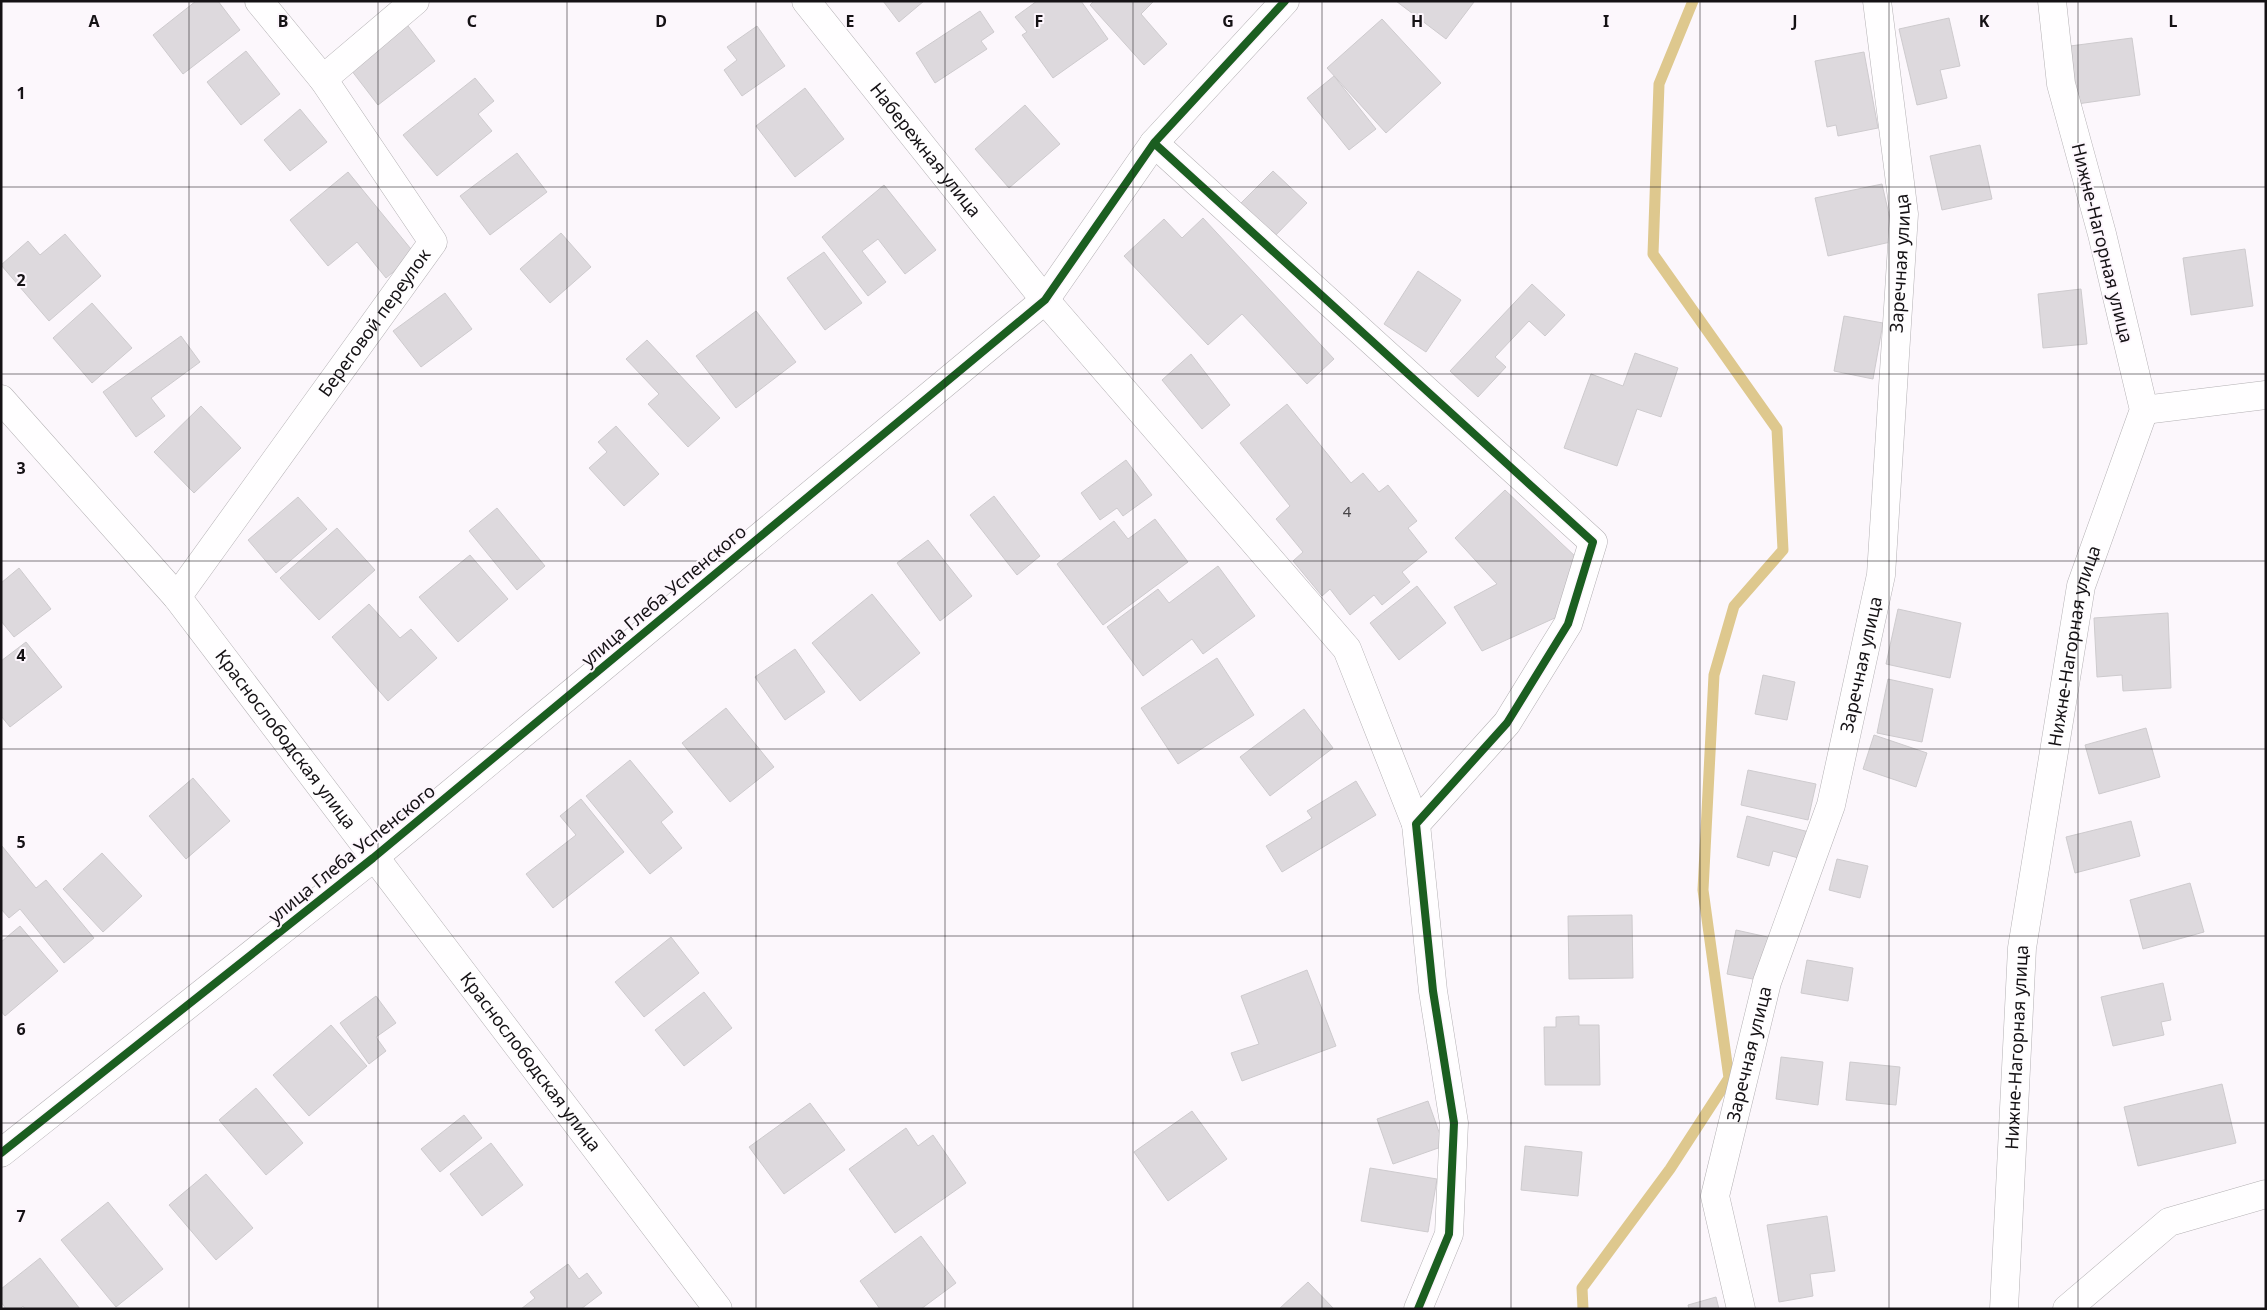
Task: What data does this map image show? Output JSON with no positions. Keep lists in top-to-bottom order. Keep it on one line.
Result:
{"streets":{"street":["Набережная улица","Нижне-Нагорная улица","Заречная улица","Береговой переулок","улица Глеба Успенского","Краснослободская улица"]},"crossings":[["Набережная улица","улица Глеба Успенского"],["Береговой переулок","Краснослободская улица"],["улица Глеба Успенского","Краснослободская улица"]],"house_numbers":["4"],"grid":{"columns":["A","B","C","D","E","F","G","H","I","J","K","L"],"rows":["1","2","3","4","5","6","7"]}}
